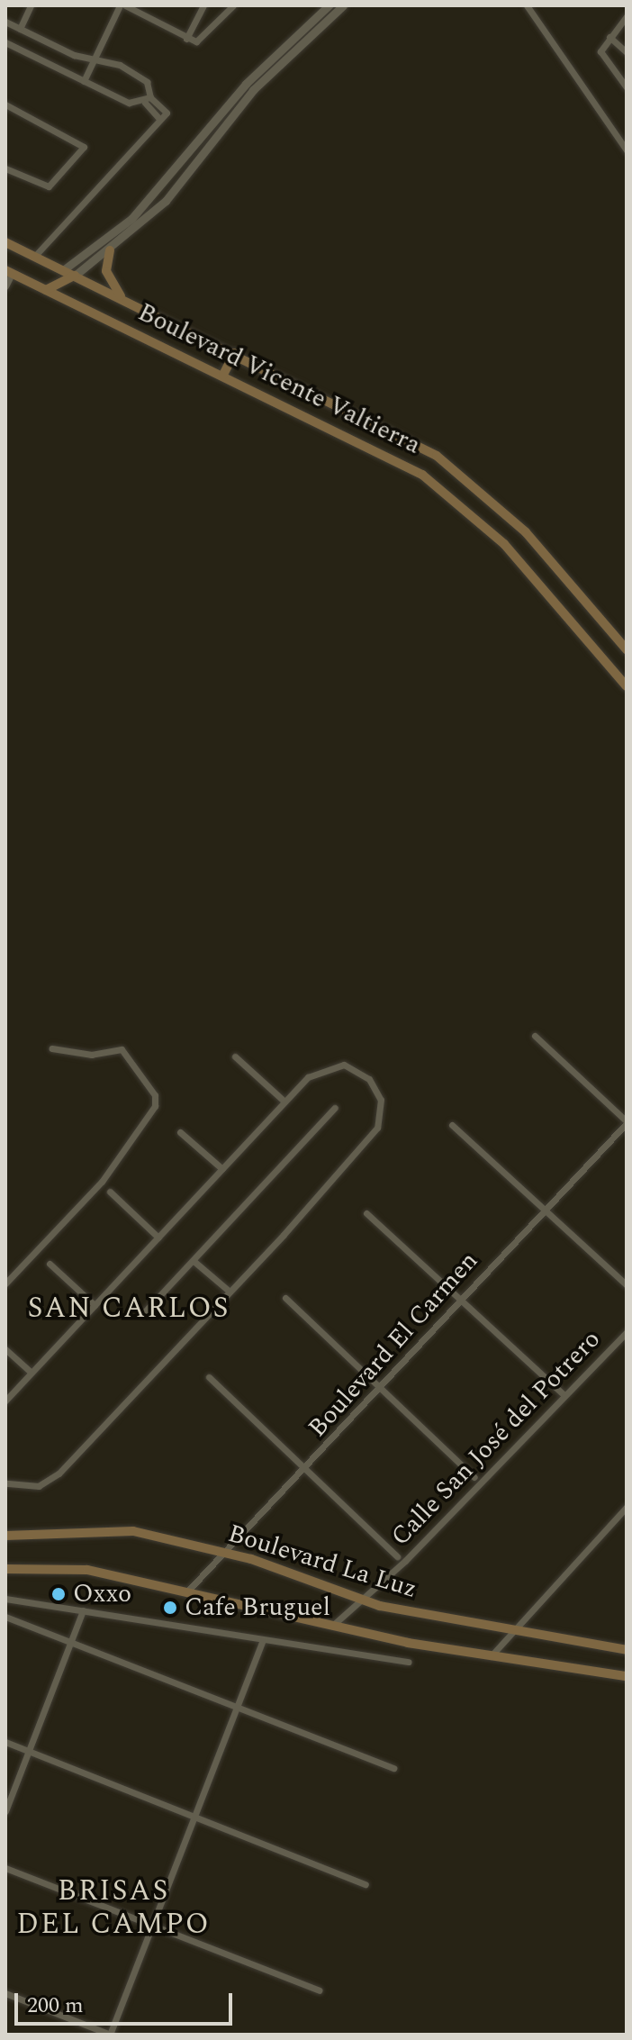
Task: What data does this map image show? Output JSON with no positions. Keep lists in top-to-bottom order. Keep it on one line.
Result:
{"streets":{"main road":["Boulevard Vicente Valtierra","Boulevard La Luz"],"street":["Boulevard El Carmen","Calle San José del Potrero"]},"crossings":[["Boulevard El Carmen","Boulevard La Luz"],["Calle San José del Potrero","Boulevard La Luz"]],"districts":["SAN CARLOS","BRISAS DEL CAMPO"],"places":["Oxxo","Cafe Bruguel"],"scale_bar":"200 m"}
